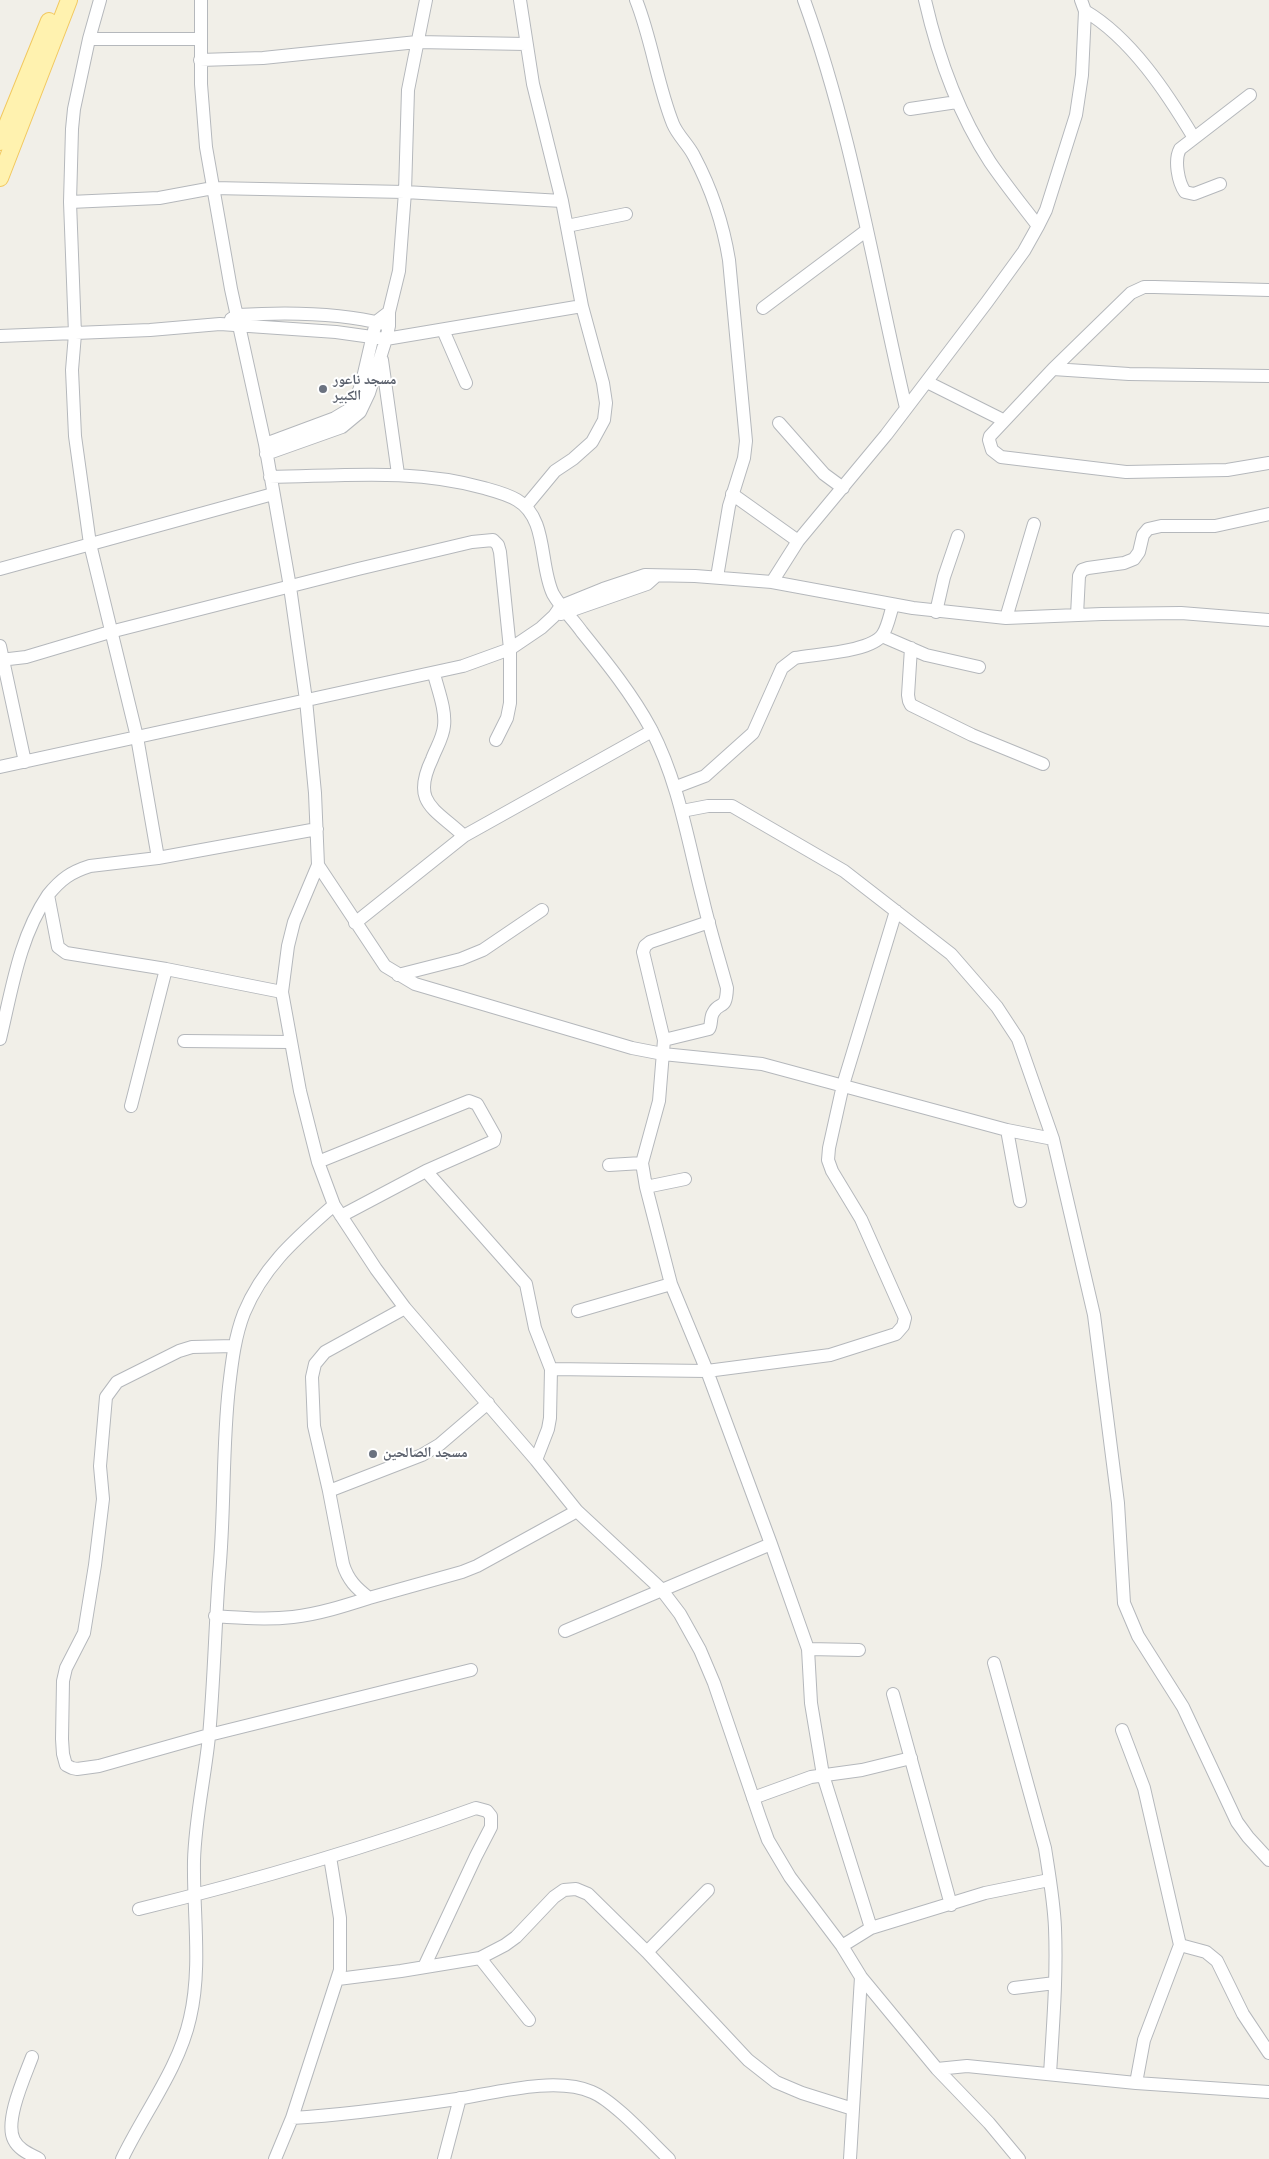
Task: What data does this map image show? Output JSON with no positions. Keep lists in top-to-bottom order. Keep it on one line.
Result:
{"places":["مسجد ناعور الكبير","مسجد الصالحين"]}
